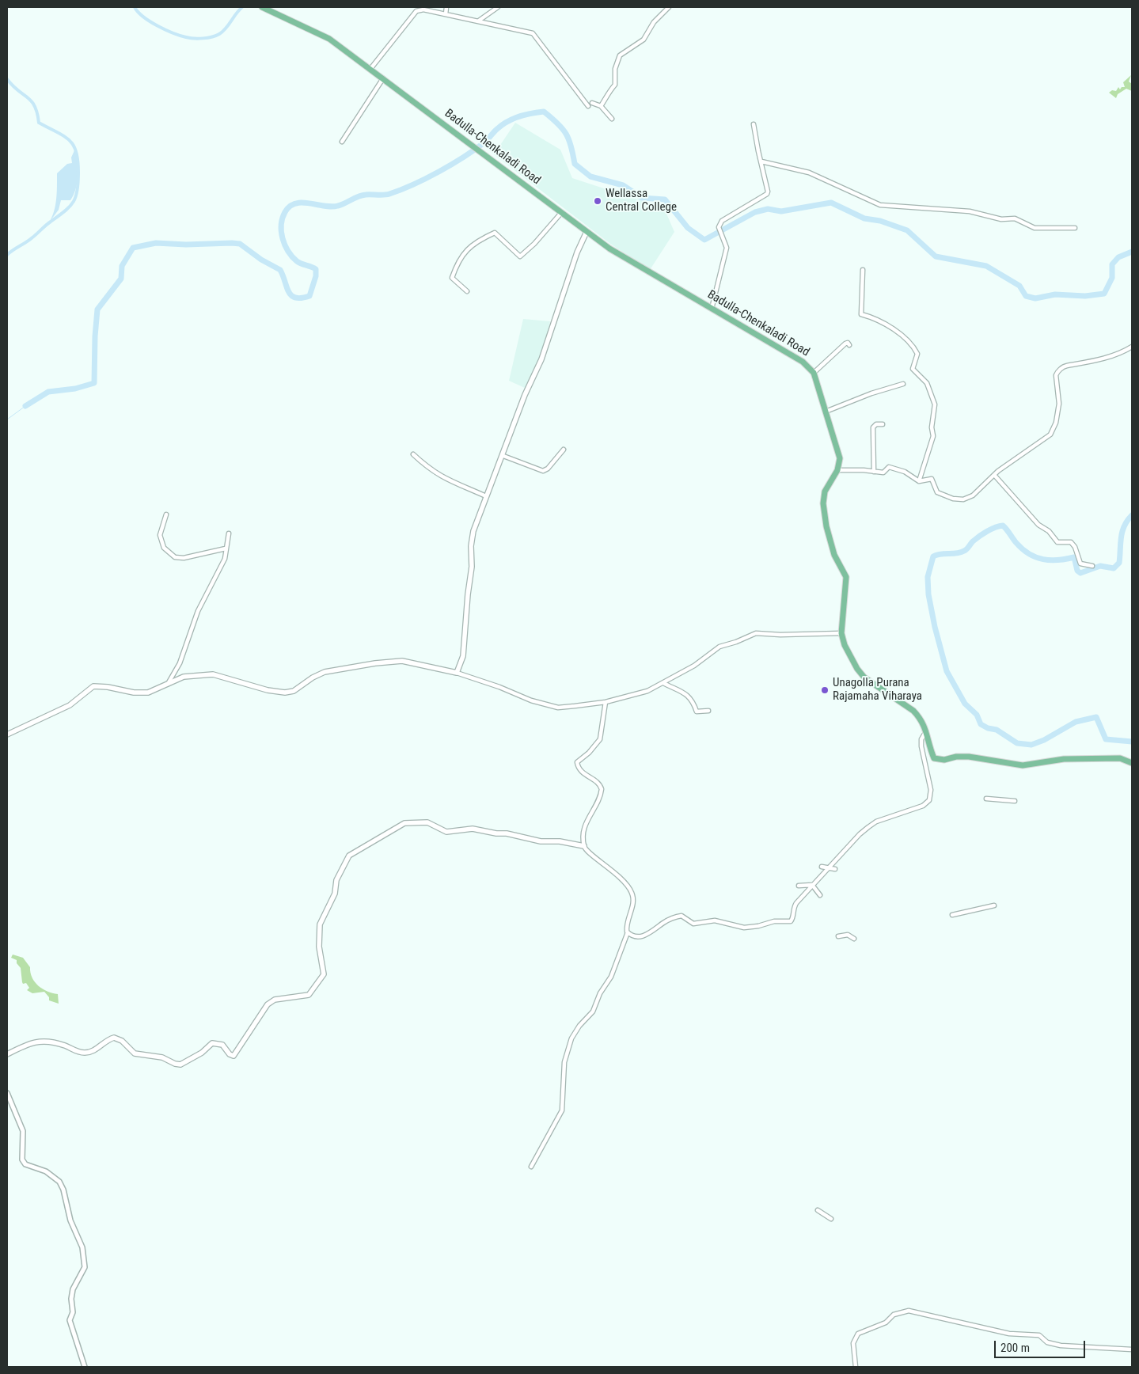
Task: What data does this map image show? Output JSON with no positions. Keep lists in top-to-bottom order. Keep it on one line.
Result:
{"streets":{"highway":["Badulla-Chenkaladi Road"]},"places":["Wellassa Central College","Unagolla Purana Rajamaha Viharaya"],"scale_bar":"200 m"}
